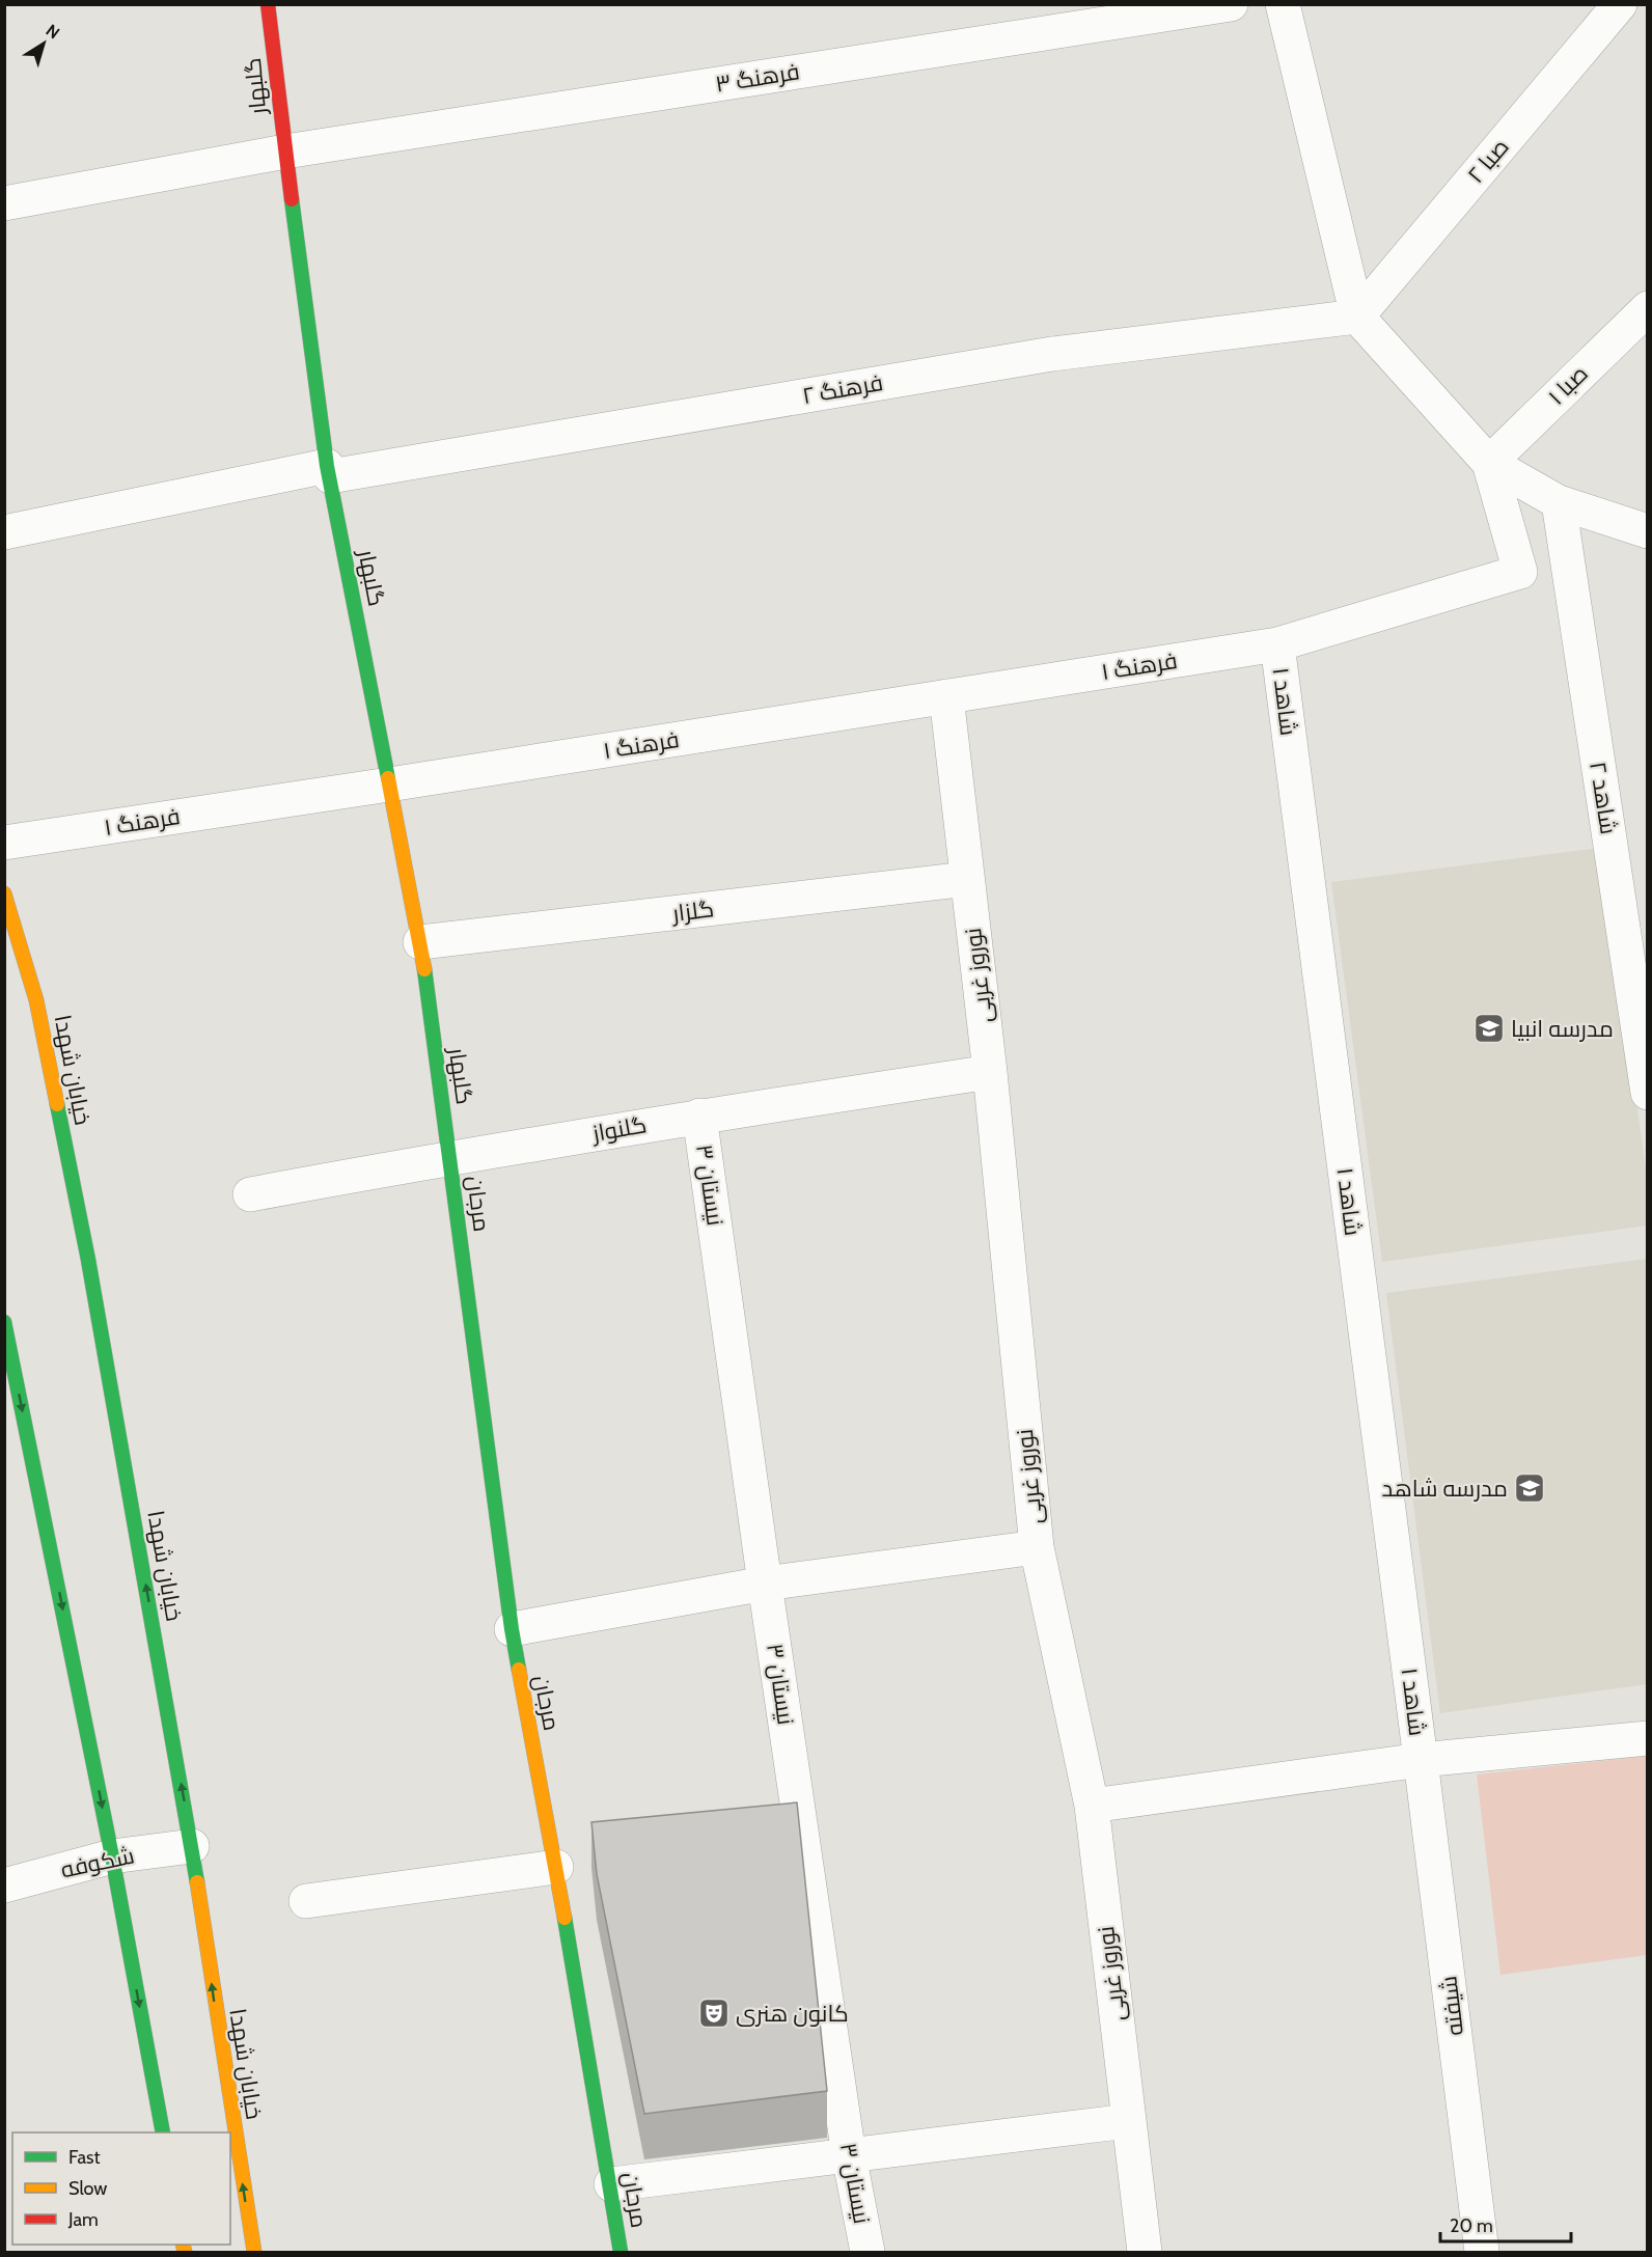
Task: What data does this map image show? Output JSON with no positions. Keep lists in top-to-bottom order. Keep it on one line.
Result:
{"streets":{"street":["فرهنگ ۳","گلبهار","صبا ۲","صبا ۱","فرهنگ ۲","فرهنگ ۱","شاهد ۱","شاهد ۲","گلزار","نوروز غربی","خیابان شهدا","گلنواز","نیستان ۳","مرجان","شکوفه","شیفته"]},"crossings":[["فرهنگ ۳","گلبهار"],["گلبهار","فرهنگ ۲"],["گلبهار","فرهنگ ۱"],["گلبهار","گلزار"],["گلبهار","گلنواز"],["گلبهار","مرجان"],["صبا ۲","فرهنگ ۲"],["صبا ۱","فرهنگ ۱"],["فرهنگ ۱","شاهد ۱"],["فرهنگ ۱","نوروز غربی"],["شاهد ۱","شیفته"],["گلزار","نوروز غربی"],["نوروز غربی","گلنواز"],["خیابان شهدا","شکوفه"],["گلنواز","نیستان ۳"],["گلنواز","مرجان"]],"places":{"school or university":["مدرسه انبیا","مدرسه شاهد"],"theatre":["کانون هنری"]},"legend":["Fast","Slow","Jam"],"scale_bar":"20 m","north":"top right"}
